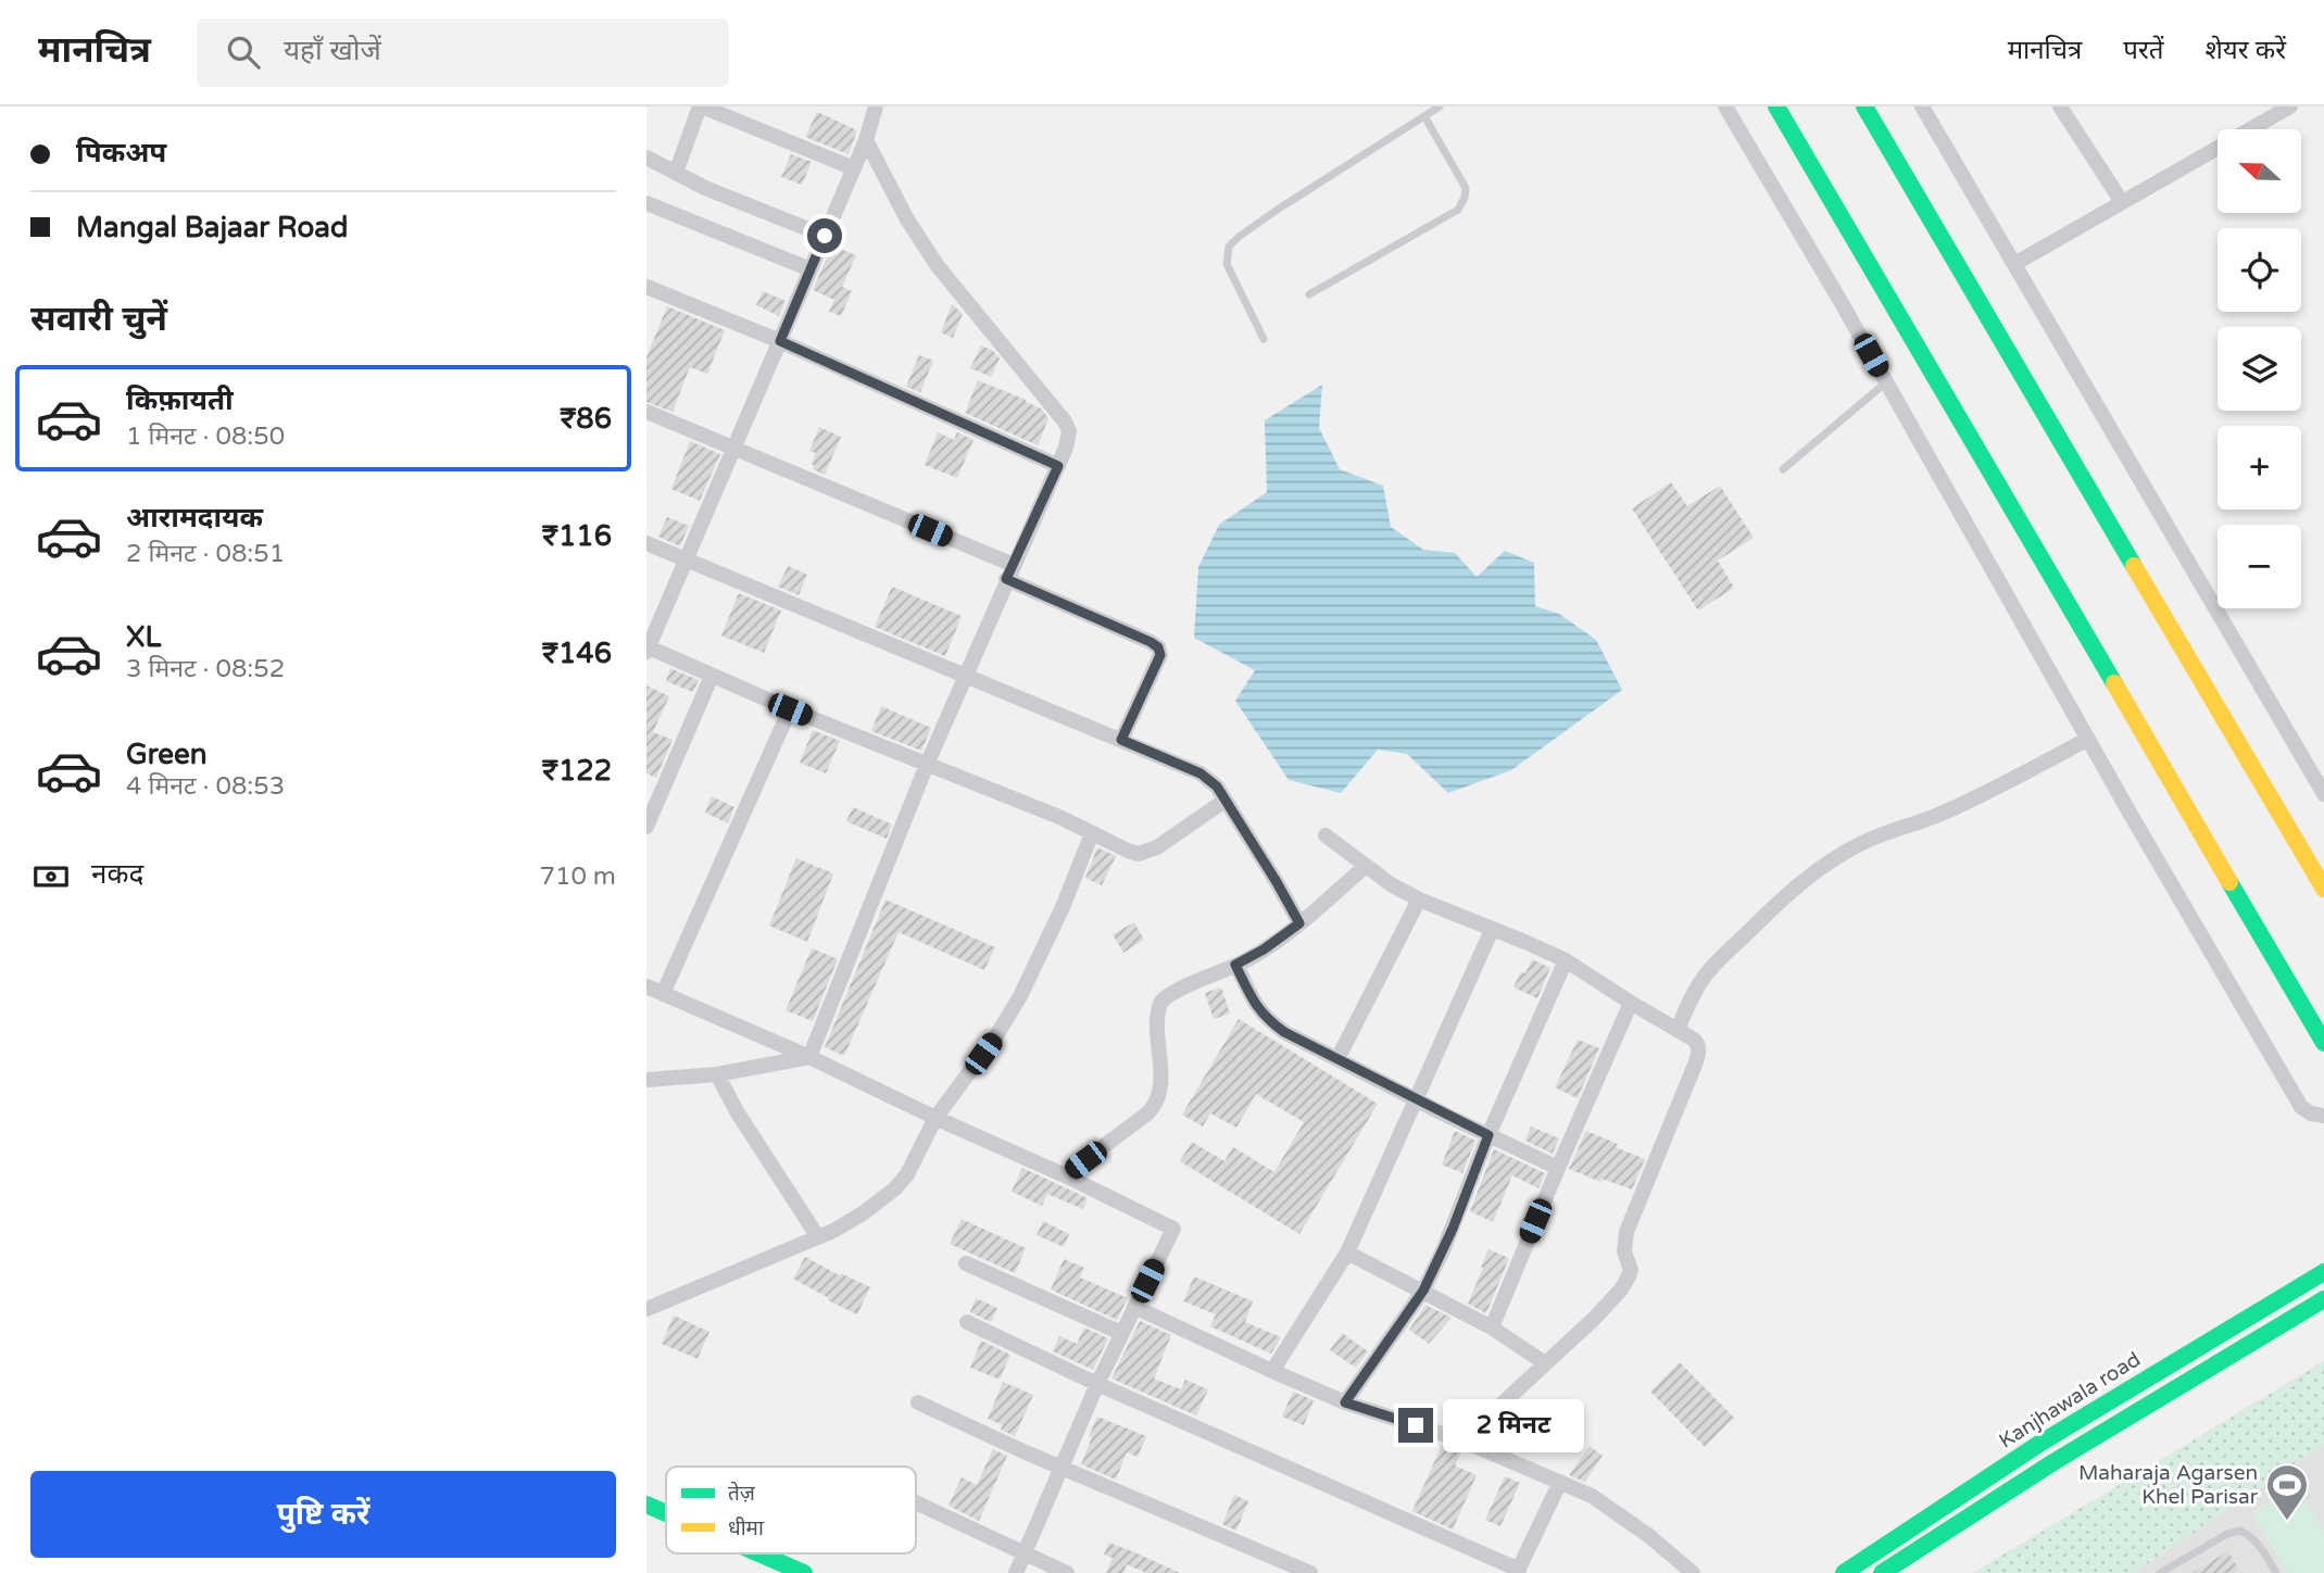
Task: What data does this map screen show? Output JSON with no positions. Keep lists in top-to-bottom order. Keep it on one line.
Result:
{"streets":{"street":["Kanjhawala road"]},"places":{"sports":["Maharaja Agarsen Khel Parisar"]},"legend":["तेज़","धीमा"],"north":"left","page":{"header":"मानचित्र","search":"यहाँ खोजें","nav":["मानचित्र","परतें","शेयर करें"],"banner":["पिकअप","Mangal Bajaar Road"],"map_buttons":["+","−"],"heading":"सवारी चुनें","list":[{"name":"किफ़ायती","note":"1 मिनट · 08:50","value":"₹86"},{"name":"आरामदायक","note":"2 मिनट · 08:51","value":"₹116"},{"name":"XL","note":"3 मिनट · 08:52","value":"₹146"},{"name":"Green","note":"4 मिनट · 08:53","value":"₹122"}],"pay":["नकद","710 m"],"bubble":"2 मिनट","buttons":"पुष्टि करें"}}
